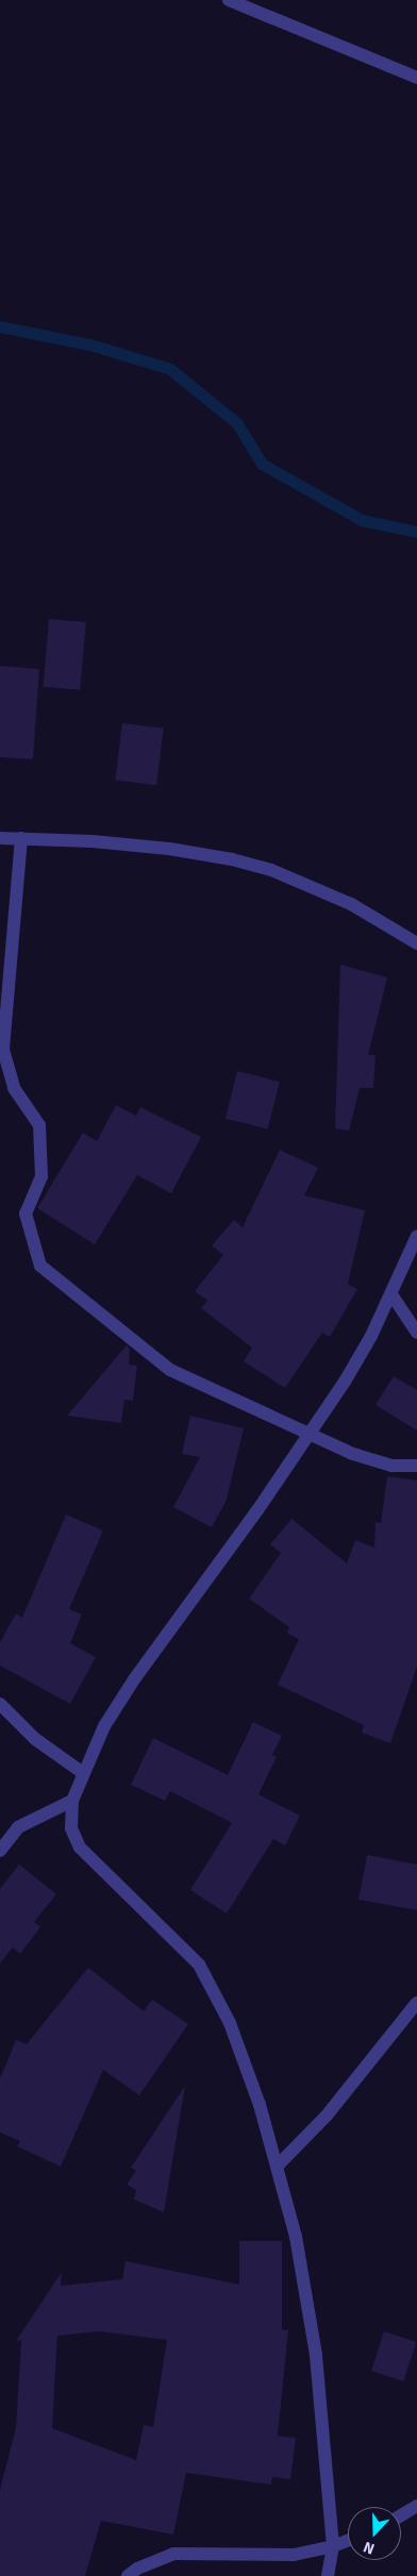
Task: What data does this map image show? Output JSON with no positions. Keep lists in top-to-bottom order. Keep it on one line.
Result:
{"north":"bottom"}
